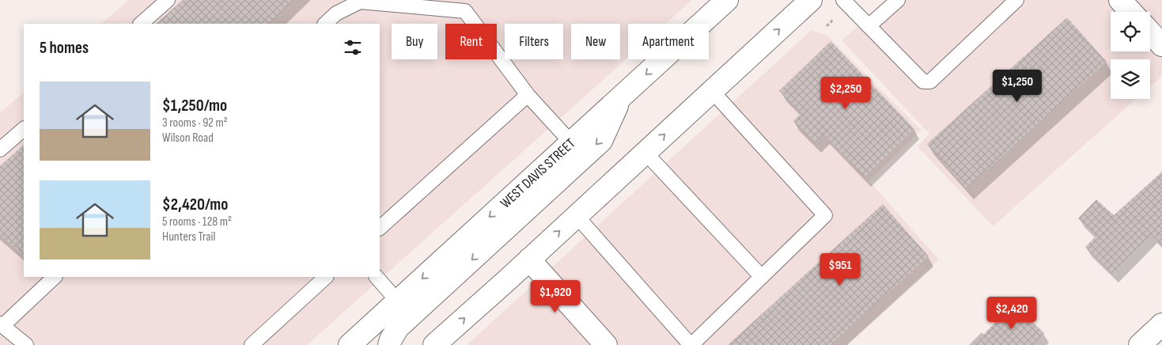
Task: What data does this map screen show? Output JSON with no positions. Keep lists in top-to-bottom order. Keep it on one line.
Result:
{"streets":{"main road":["WEST DAVIS STREET"]},"page":{"chip":["Buy","Rent","Filters","New","Apartment"],"heading":"5 homes","price":["$1,250","$2,250","$951","$1,920","$2,420"],"list":[{"name":"$1,250/mo","note":"3 rooms · 92 m² · Wilson Road"},{"name":"$2,420/mo","note":"5 rooms · 128 m² · Hunters Trail"}]}}
